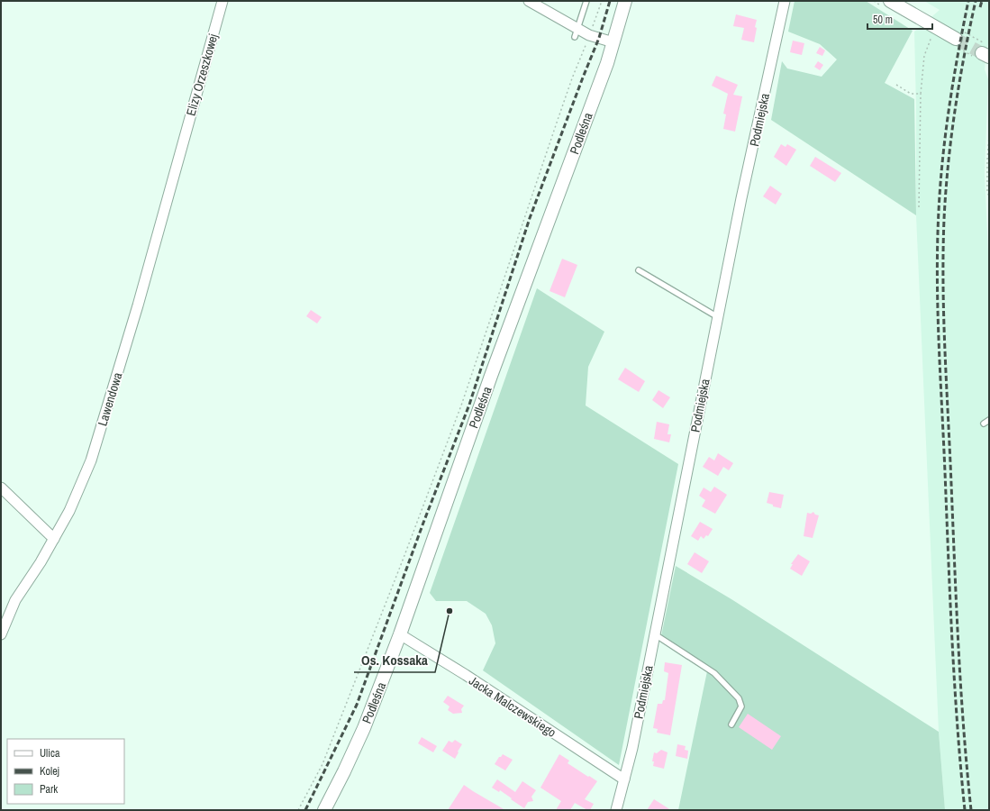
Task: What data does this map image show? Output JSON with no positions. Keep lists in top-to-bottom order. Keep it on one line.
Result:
{"streets":{"street":["Elizy Orzeszkowej","Podmiejska","Podleśna","Lawendowa","Jacka Malczewskiego"]},"crossings":[["Elizy Orzeszkowej","Lawendowa"],["Podmiejska","Jacka Malczewskiego"],["Podleśna","Jacka Malczewskiego"]],"places":["Os. Kossaka"],"legend":["Ulica","Kolej","Park"],"scale_bar":"50 m"}
